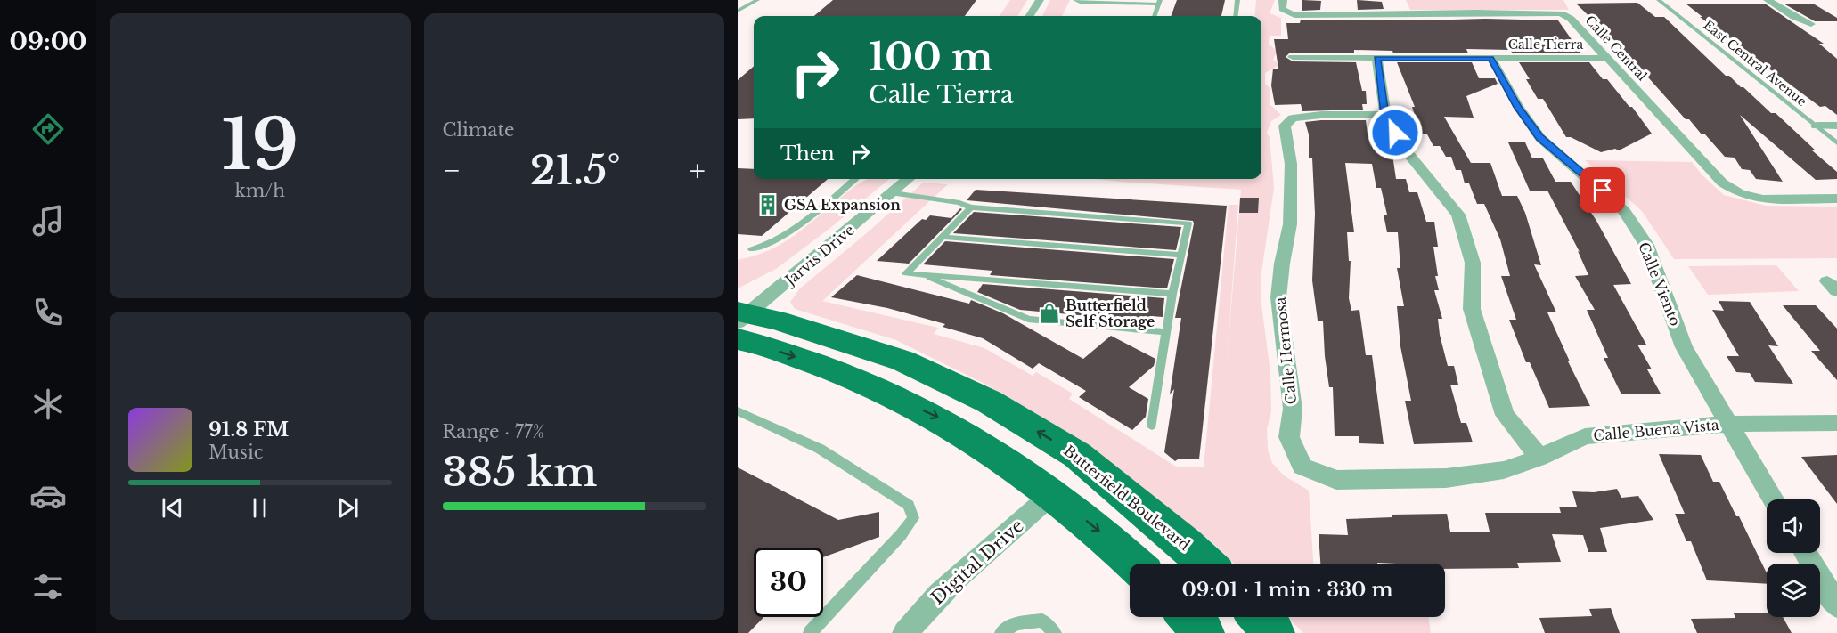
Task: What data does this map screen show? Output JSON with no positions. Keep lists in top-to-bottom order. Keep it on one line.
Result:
{"streets":{"main road":["Butterfield Boulevard"],"street":["Calle Tierra","Calle Central","Jarvis Drive","Calle Viento","Calle Hermosa","Calle Buena Vista","Digital Drive"],"lane":["East Central Avenue"]},"crossings":[["Calle Tierra","Calle Central"],["Calle Tierra","Calle Viento"],["Jarvis Drive","Butterfield Boulevard"],["Calle Viento","Calle Buena Vista"],["Calle Hermosa","Calle Buena Vista"]],"places":{"building":["GSA Expansion"],"shop":["Butterfield Self Storage"]},"page":{"tabs":"09:00","tile":[["19","km/h"],"Climate",["Range · 77%","385 km"]],"turn":["100 m","Calle Tierra"],"then":"Then","heat":["−","21.5°","+"],"song":["91.8 FM","Music"],"limit":"30","trip":"09:01 · 1 min · 330 m"}}
